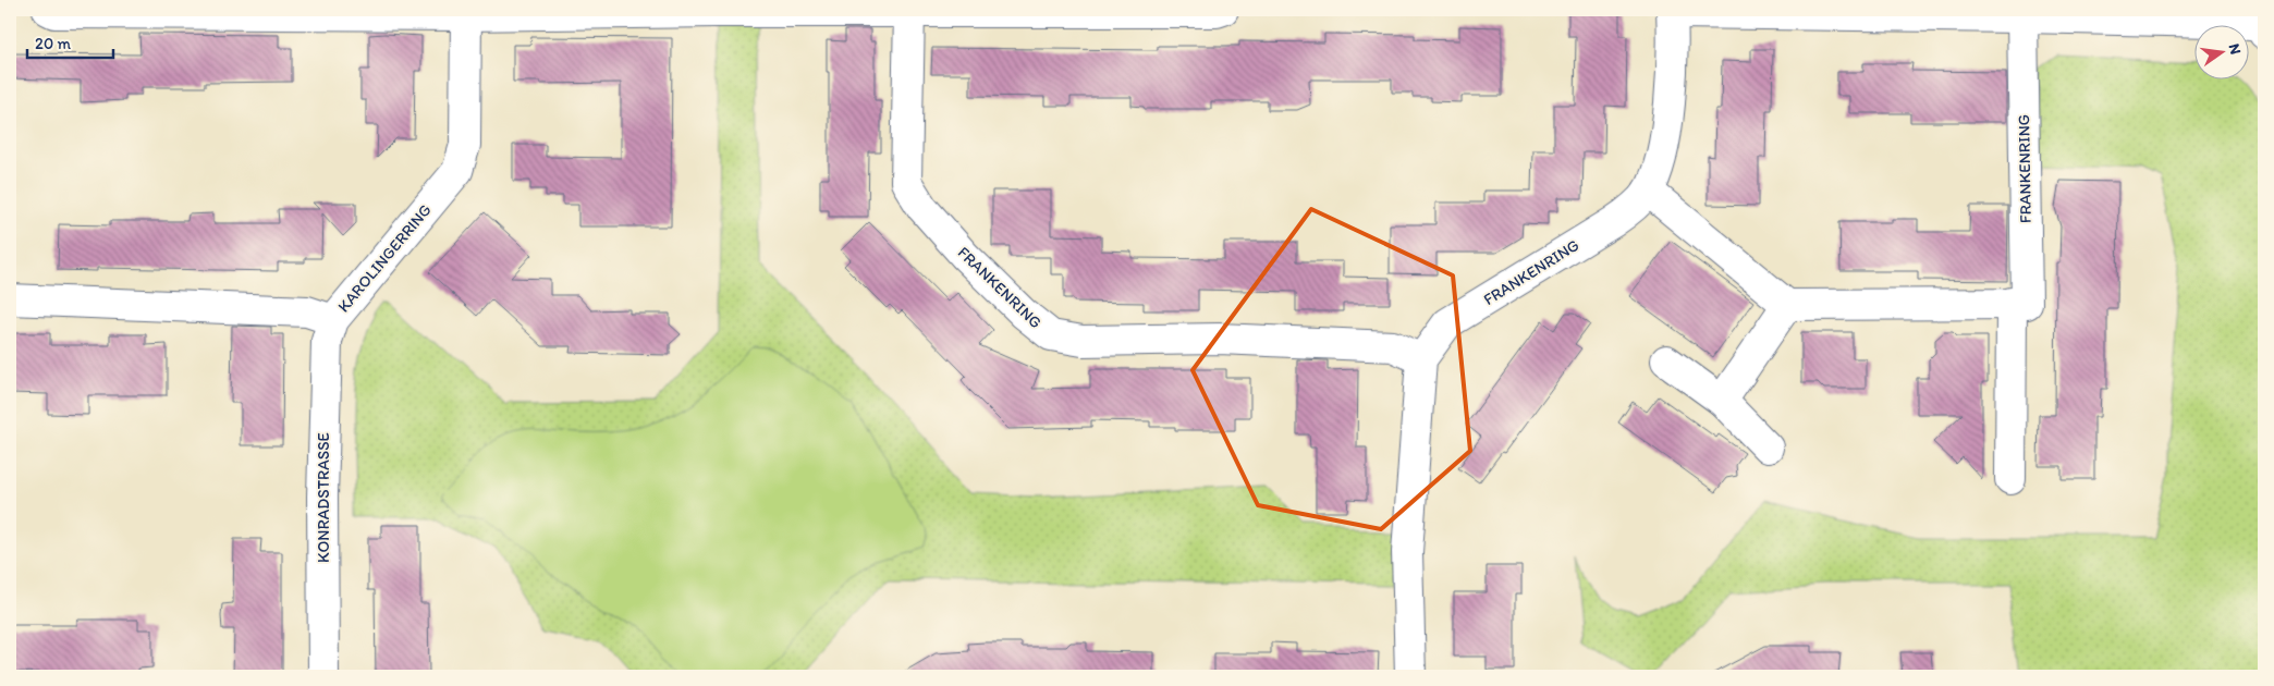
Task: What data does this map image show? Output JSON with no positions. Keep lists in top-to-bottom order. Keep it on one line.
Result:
{"streets":{"street":["FRANKENRING","KAROLINGERRING","KONRADSTRASSE"]},"crossings":[["KAROLINGERRING","KONRADSTRASSE"]],"scale_bar":"20 m","north":"right"}
